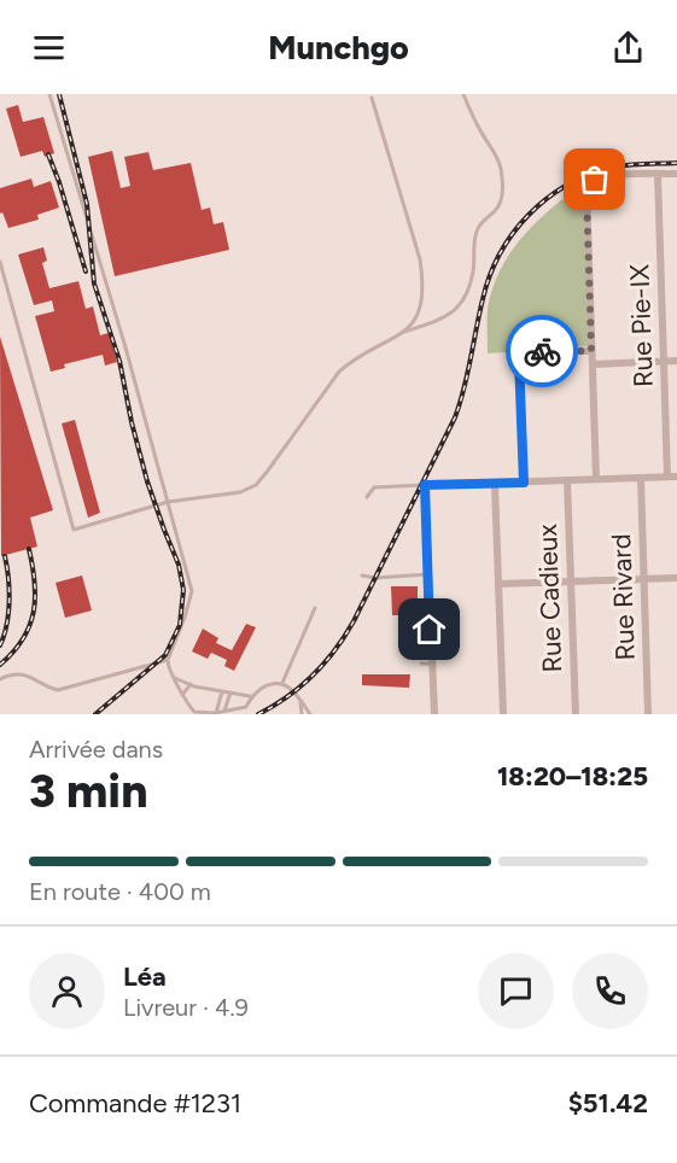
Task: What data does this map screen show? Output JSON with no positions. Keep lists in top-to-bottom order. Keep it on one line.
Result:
{"streets":{"street":["Rue Pie-IX","Rue Rivard","Rue Cadieux"]},"page":{"header":"Munchgo","heading":["3 min","Arrivée dans","18:20–18:25"],"panel":["Léa","Livreur · 4.9","Commande #1231","$51.42"],"bar":"En route · 400 m"}}
